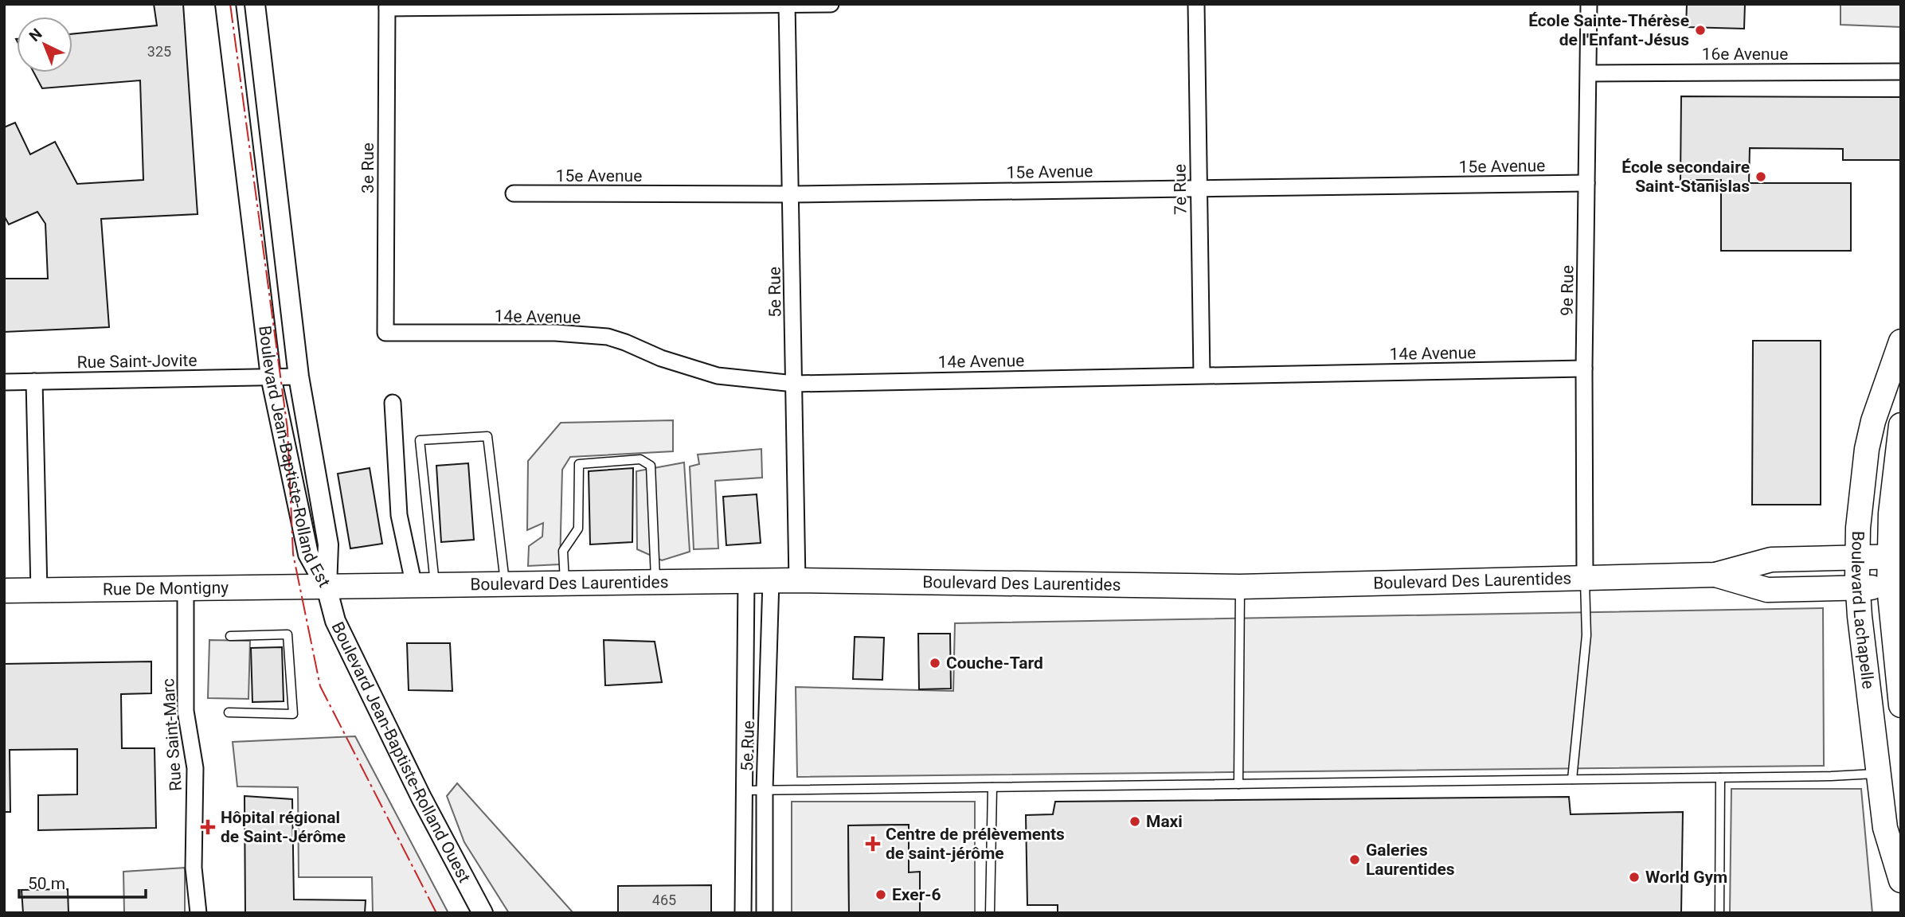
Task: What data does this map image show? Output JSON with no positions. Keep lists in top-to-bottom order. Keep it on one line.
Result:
{"streets":{"main road":["Boulevard Des Laurentides","Rue De Montigny","Boulevard Lachapelle"],"street":["16e Avenue","15e Avenue","3e Rue","7e Rue","9e Rue","5e Rue","14e Avenue","Rue Saint-Jovite","Boulevard Jean-Baptiste-Rolland Est","Rue Saint-Marc","Boulevard Jean-Baptiste-Rolland Ouest"]},"crossings":[["16e Avenue","9e Rue"],["15e Avenue","7e Rue"],["15e Avenue","9e Rue"],["15e Avenue","5e Rue"],["3e Rue","14e Avenue"],["7e Rue","14e Avenue"],["9e Rue","14e Avenue"],["9e Rue","Boulevard Des Laurentides"],["5e Rue","14e Avenue"],["5e Rue","Boulevard Des Laurentides"],["Rue Saint-Jovite","Boulevard Jean-Baptiste-Rolland Est"],["Boulevard Jean-Baptiste-Rolland Est","Boulevard Des Laurentides"],["Boulevard Jean-Baptiste-Rolland Est","Rue De Montigny"],["Boulevard Jean-Baptiste-Rolland Est","Boulevard Jean-Baptiste-Rolland Ouest"],["Boulevard Des Laurentides","Rue De Montigny"],["Boulevard Des Laurentides","Boulevard Lachapelle"],["Boulevard Des Laurentides","Boulevard Jean-Baptiste-Rolland Ouest"],["Rue De Montigny","Rue Saint-Marc"],["Rue De Montigny","Boulevard Jean-Baptiste-Rolland Ouest"]],"places":{"other":["École Sainte-Thérèse de l'Enfant-Jésus","École secondaire Saint-Stanislas","Couche-Tard","Maxi","Galeries Laurentides","World Gym","Exer-6"],"health":["Hôpital régional de Saint-Jérôme","Centre de prélèvements de saint-jérôme"]},"house_numbers":["325","465"],"scale_bar":"50 m","north":"top left"}
